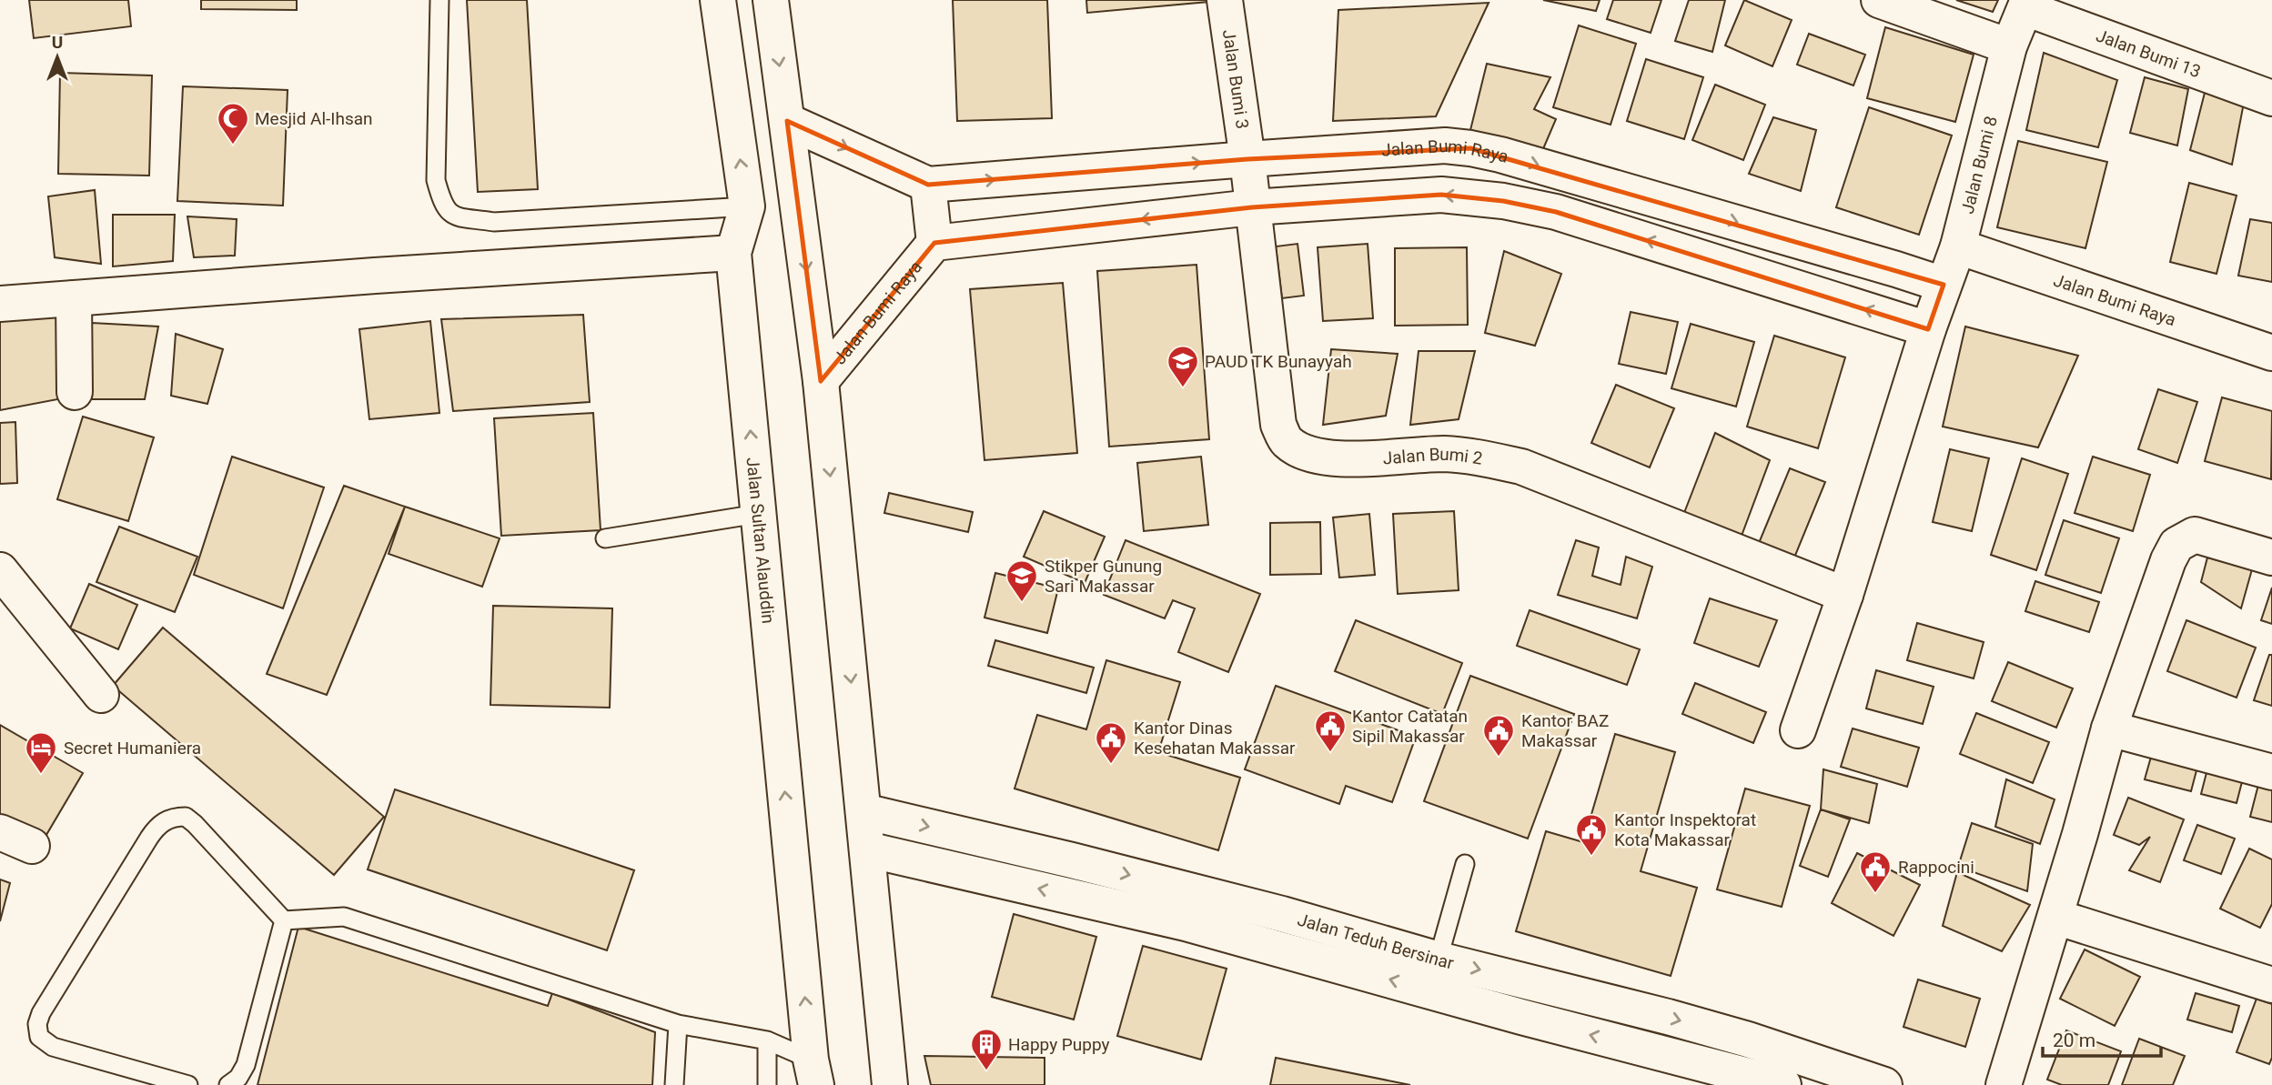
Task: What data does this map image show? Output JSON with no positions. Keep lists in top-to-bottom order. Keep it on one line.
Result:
{"streets":{"main road":["Jalan Bumi 13","Jalan Bumi 3","Jalan Bumi Raya","Jalan Bumi 8","Jalan Bumi 2","Jalan Sultan Alauddin","Jalan Teduh Bersinar"]},"crossings":[["Jalan Bumi 13","Jalan Bumi 8"],["Jalan Bumi 3","Jalan Bumi Raya"],["Jalan Bumi 3","Jalan Bumi 2"],["Jalan Bumi Raya","Jalan Bumi 8"],["Jalan Bumi Raya","Jalan Bumi 2"]],"places":{"mosque":["Mesjid Al-Ihsan"],"school or university":["PAUD TK Bunayyah","Stikper Gunung Sari Makassar"],"public building":["Kantor Catatan Sipil Makassar","Kantor BAZ Makassar","Kantor Dinas Kesehatan Makassar","Kantor Inspektorat Kota Makassar","Rappocini"],"hotel":["Secret Humaniera"],"building":["Happy Puppy"]},"scale_bar":"20 m","north":"top"}
